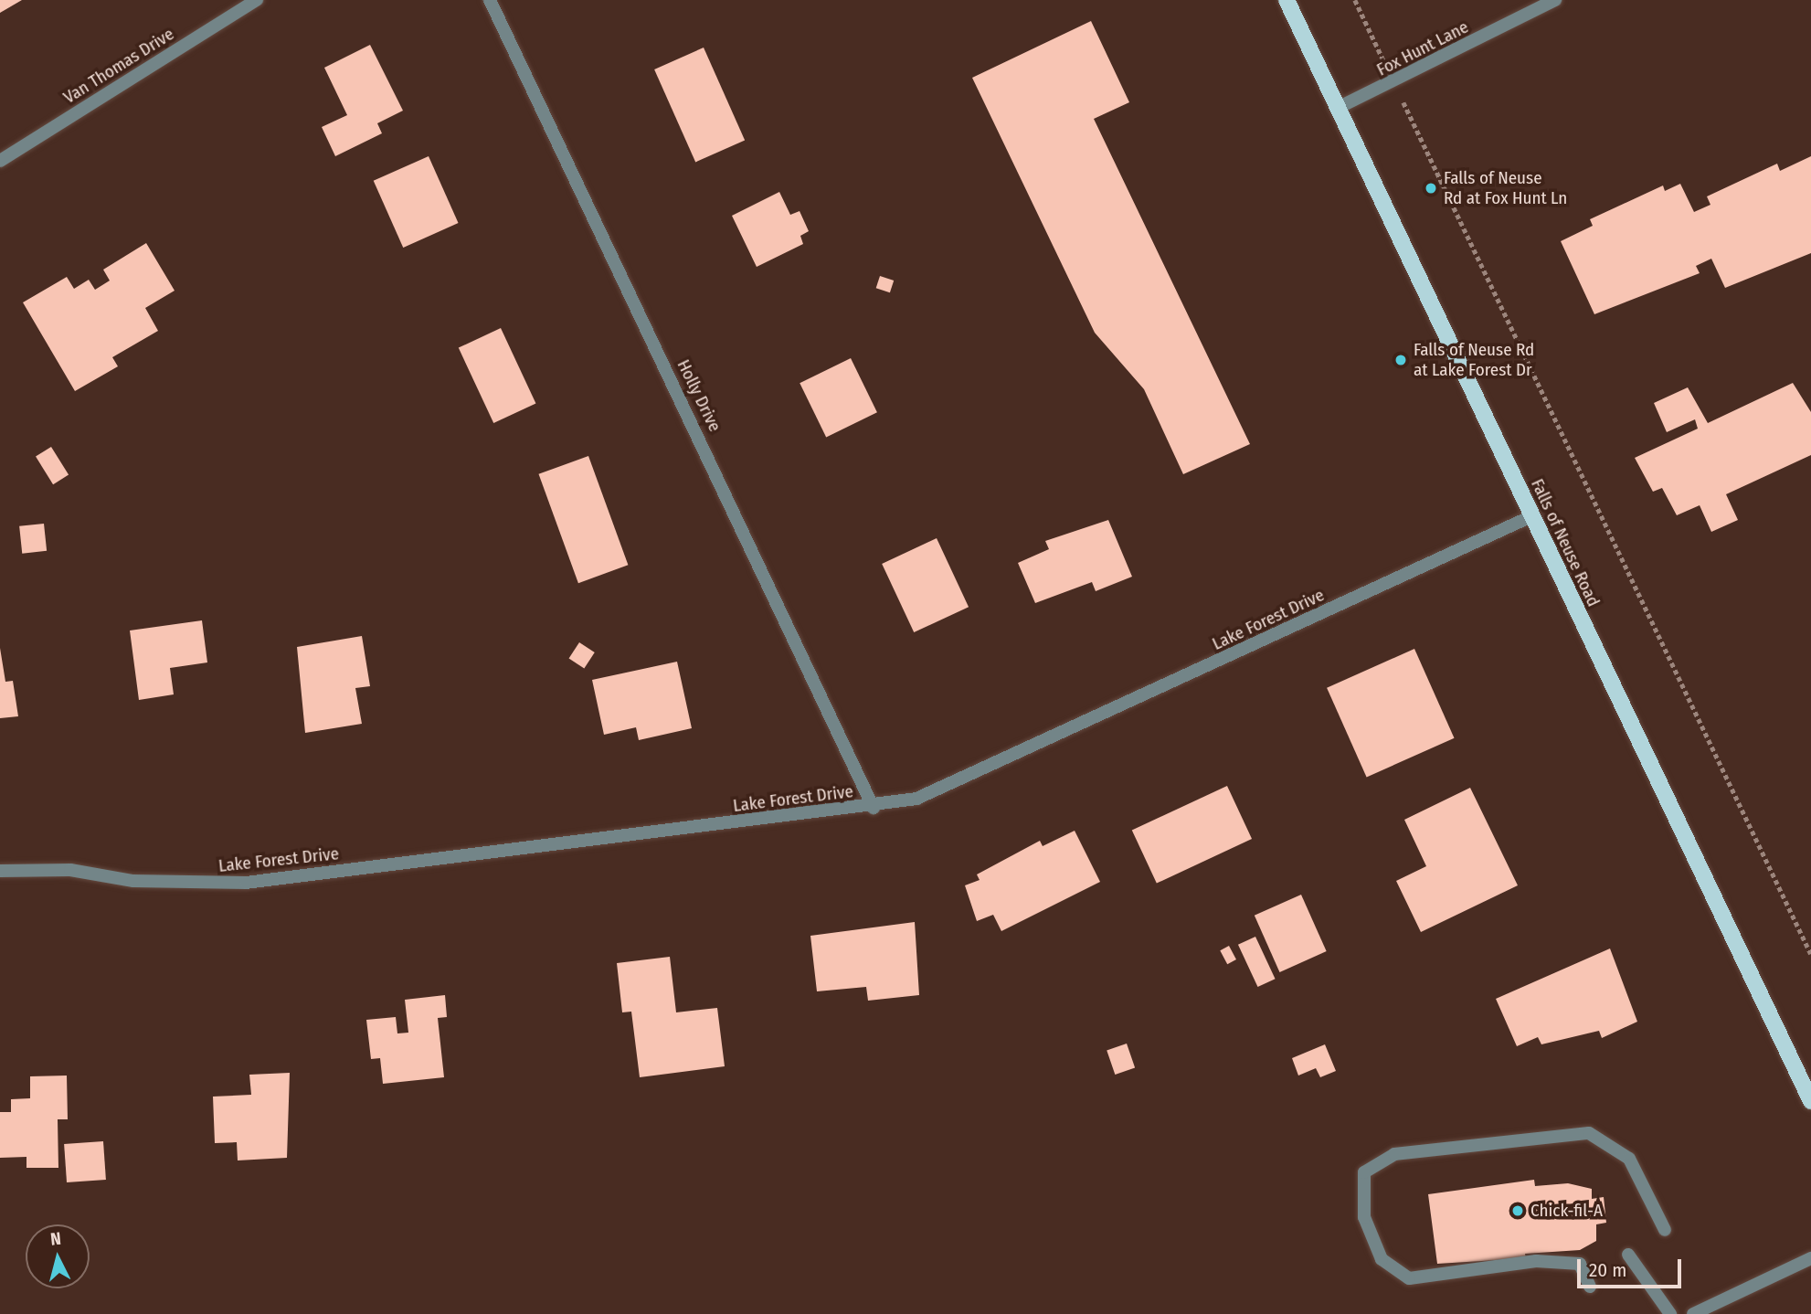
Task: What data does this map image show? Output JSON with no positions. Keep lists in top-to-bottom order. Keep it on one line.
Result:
{"streets":{"main road":["Falls of Neuse Road"],"street":["Fox Hunt Lane","Van Thomas Drive","Holly Drive","Lake Forest Drive"]},"crossings":[["Fox Hunt Lane","Falls of Neuse Road"],["Holly Drive","Lake Forest Drive"],["Falls of Neuse Road","Lake Forest Drive"]],"places":["Falls of Neuse Rd at Fox Hunt Ln","Falls of Neuse Rd at Lake Forest Dr","Chick-fil-A"],"scale_bar":"20 m","north":"top"}
